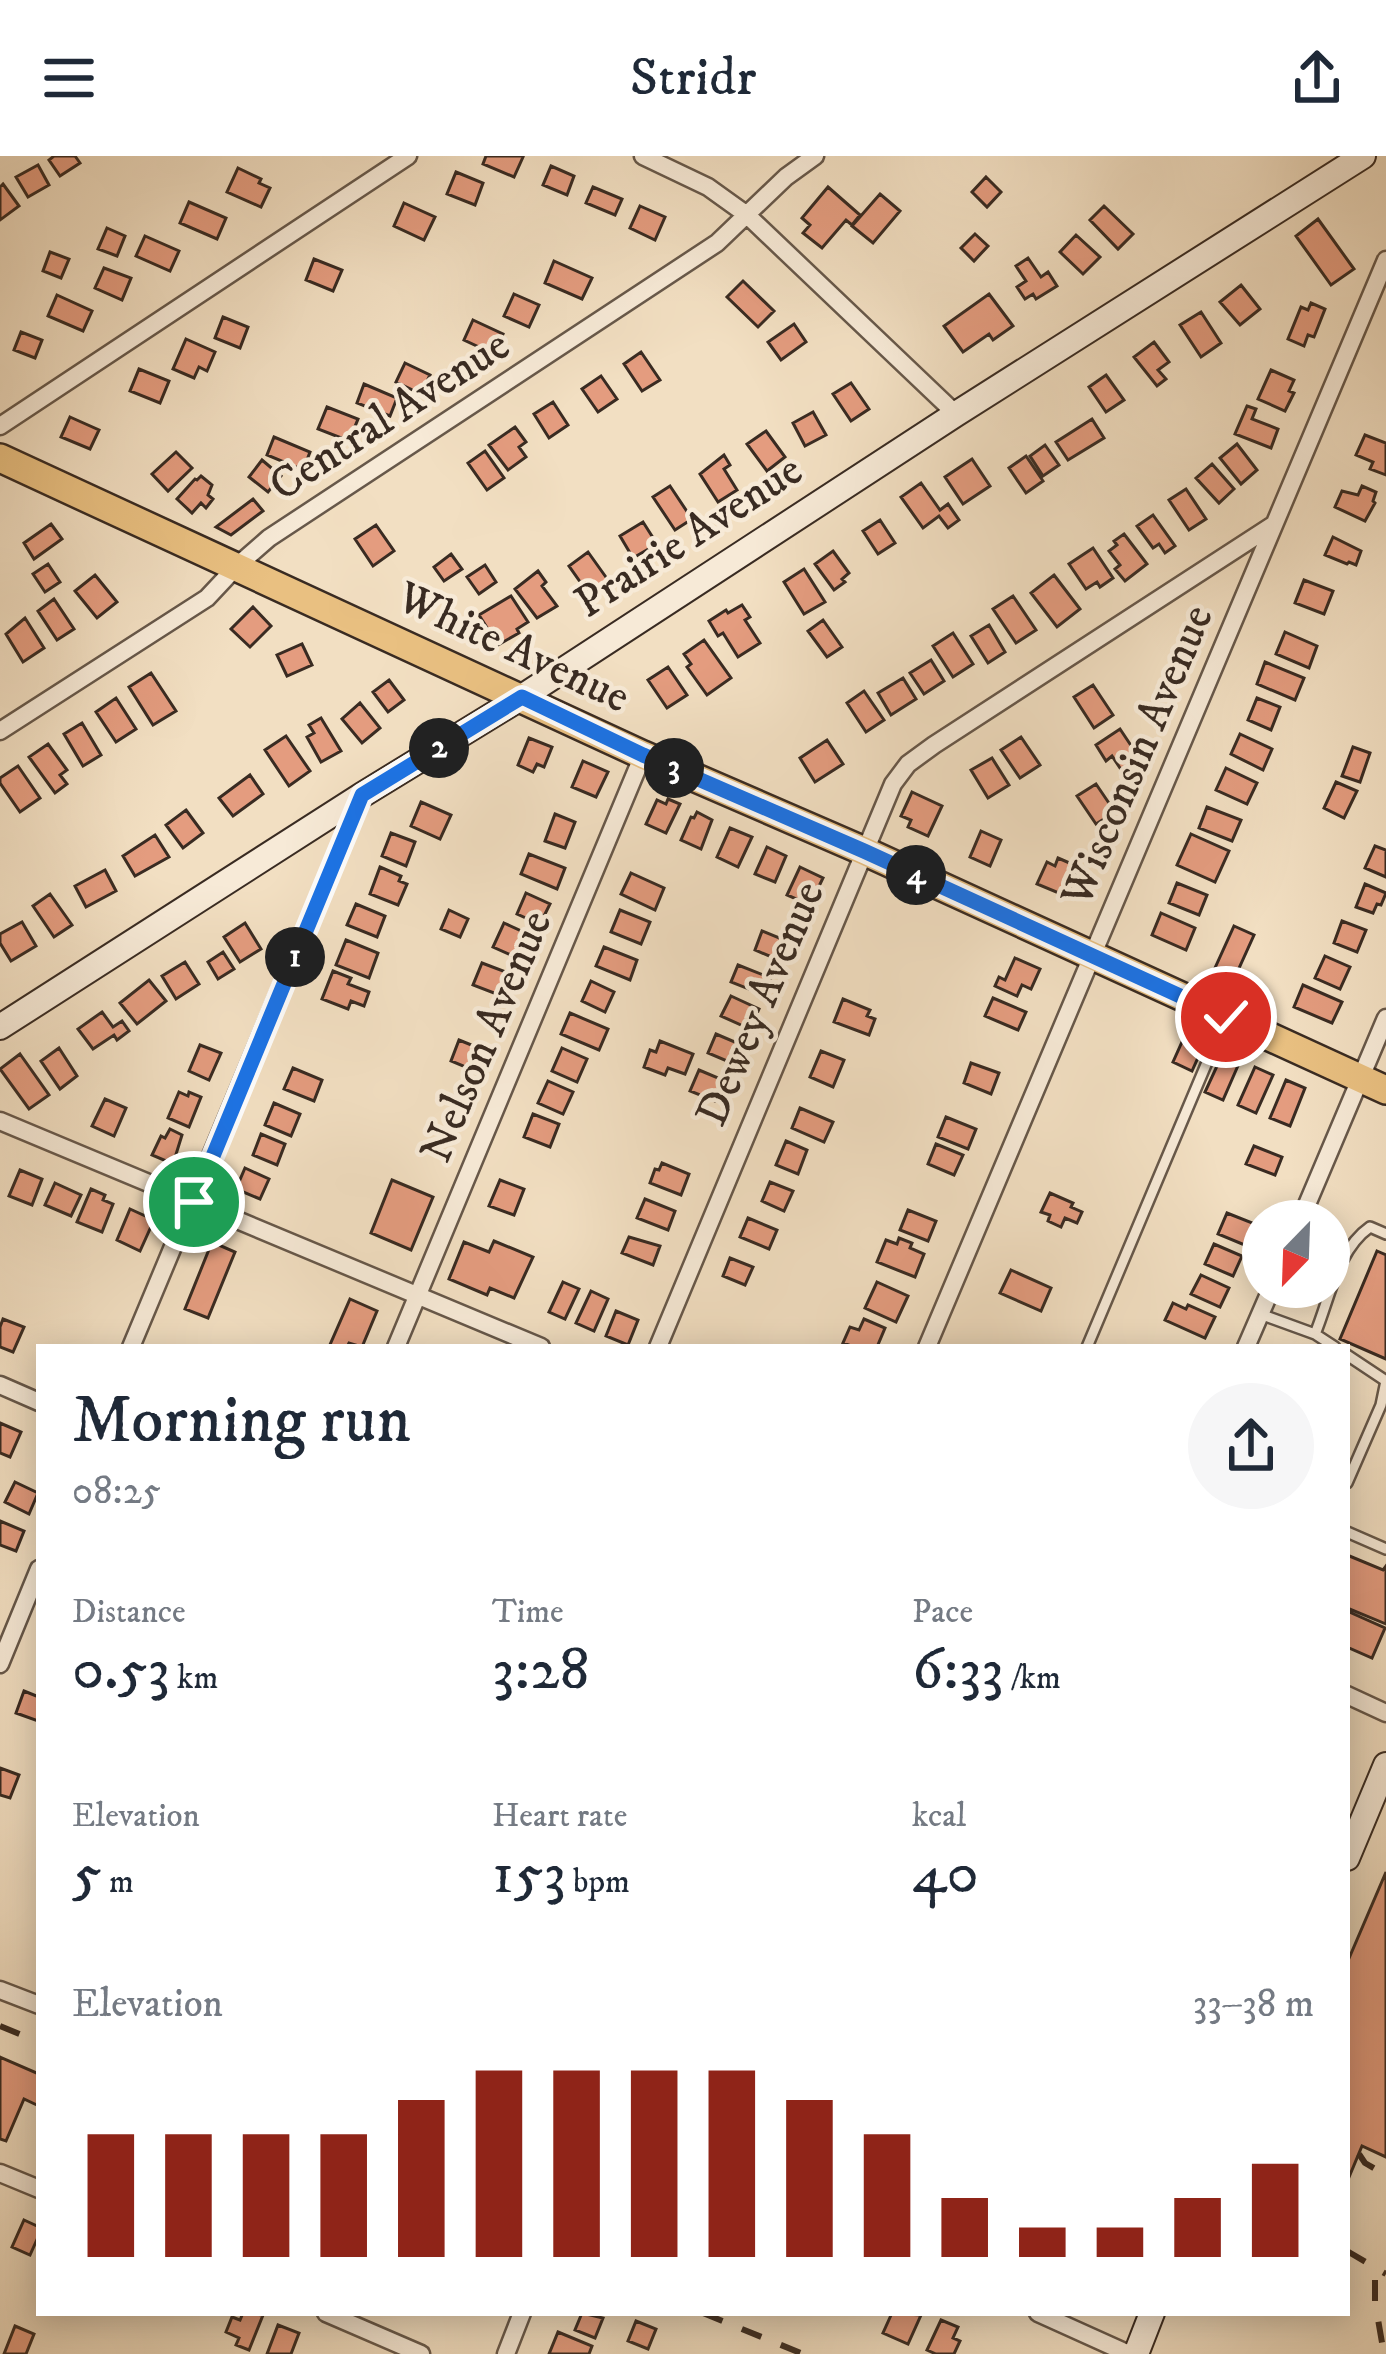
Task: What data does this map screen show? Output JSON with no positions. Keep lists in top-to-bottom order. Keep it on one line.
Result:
{"streets":{"main road":["White Avenue"],"street":["Central Avenue","Prairie Avenue","Wisconsin Avenue","Dewey Avenue","Nelson Avenue"]},"crossings":[["Central Avenue","White Avenue"],["Prairie Avenue","White Avenue"],["White Avenue","Wisconsin Avenue"],["White Avenue","Dewey Avenue"],["White Avenue","Nelson Avenue"],["Wisconsin Avenue","Dewey Avenue"]],"north":"bottom left","page":{"header":"Stridr","pins":["2","3","4","1"],"heading":["Morning run","08:25"],"stats":[["Distance","0.53 km"],["Time","3:28"],["Pace","6:33 /km"],["Elevation","5 m"],["Heart rate","153 bpm"],["kcal","40"]],"chart":["Elevation","33–38 m"]}}
